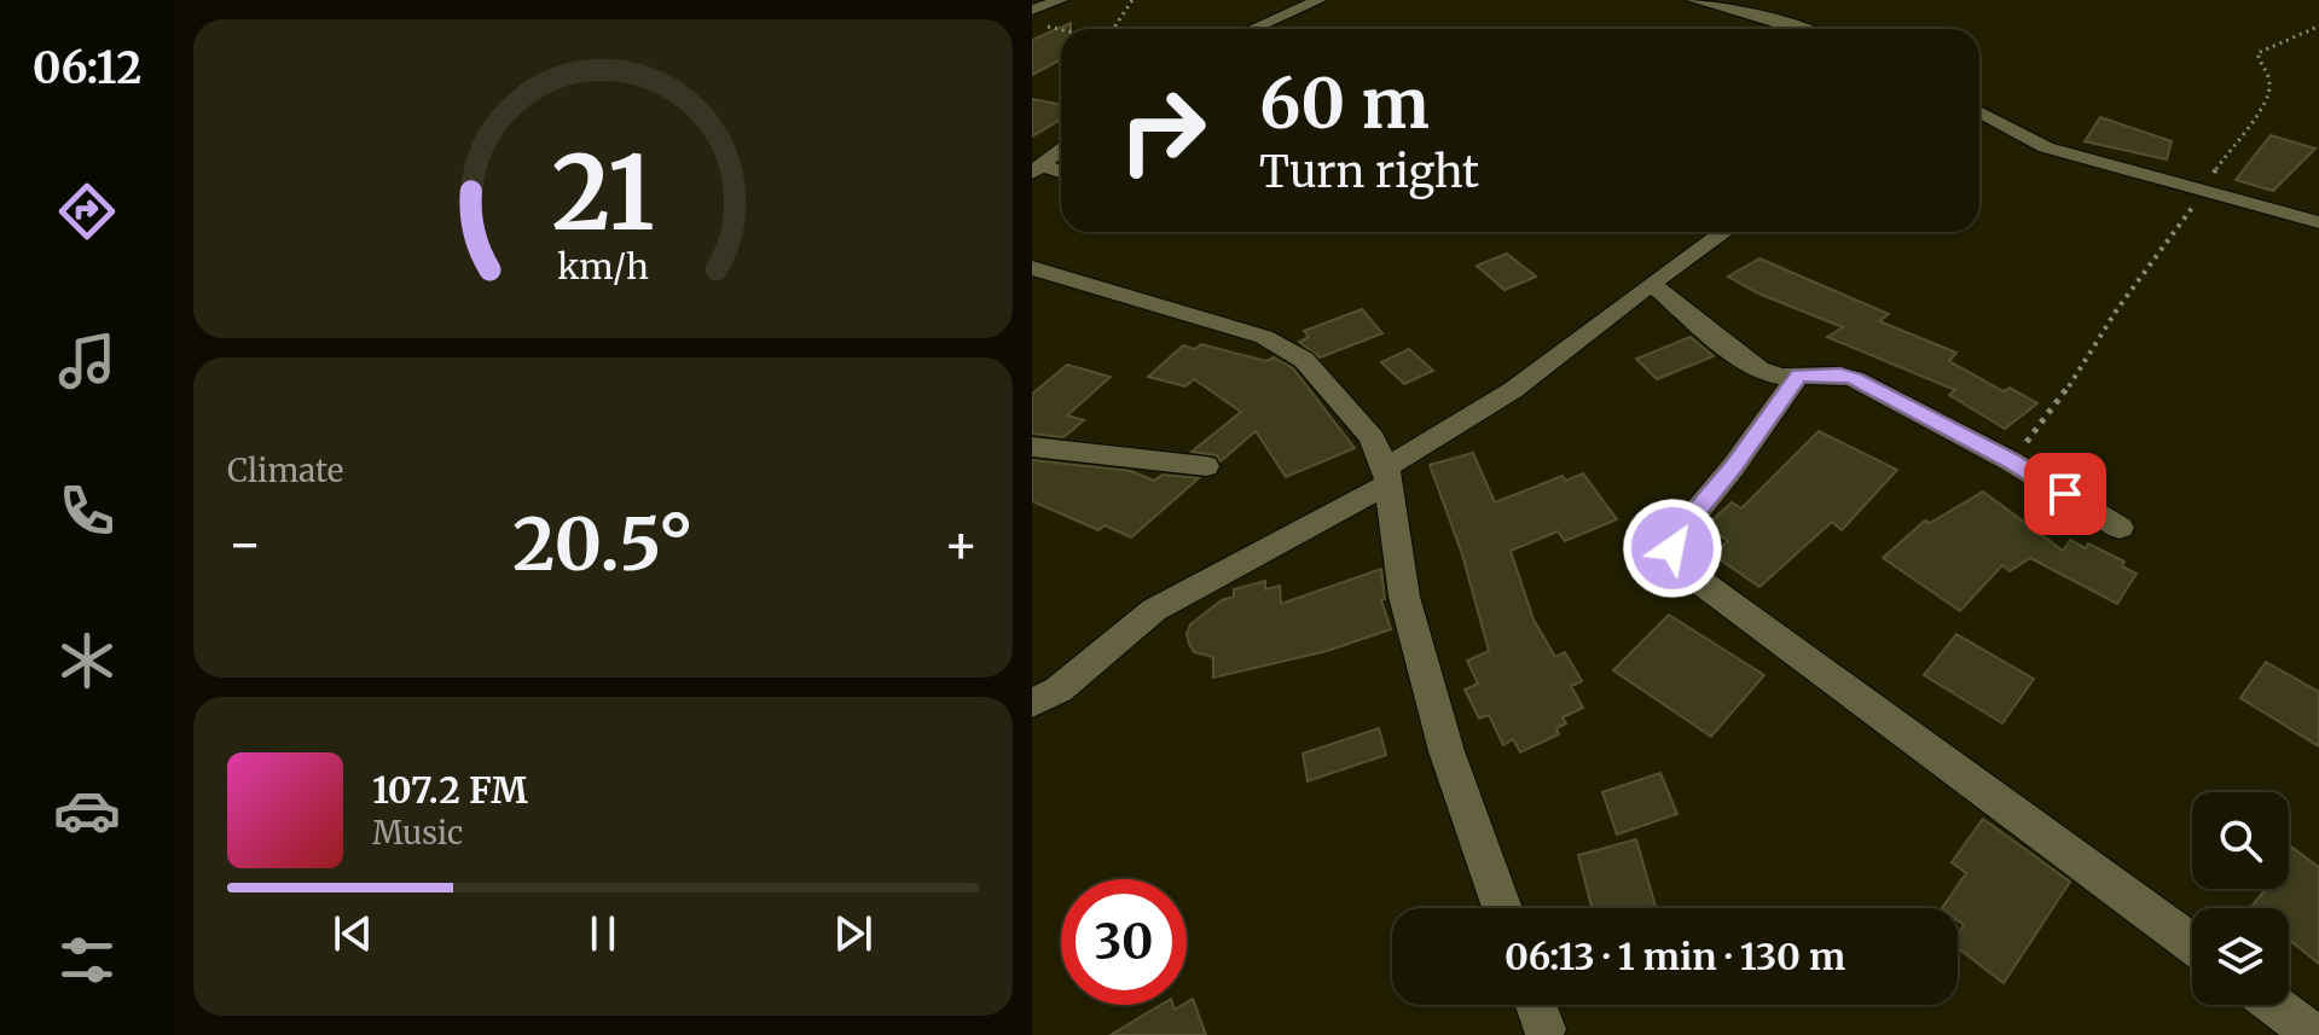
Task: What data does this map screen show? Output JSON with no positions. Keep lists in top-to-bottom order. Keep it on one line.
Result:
{"page":{"tabs":"06:12","turn":["60 m","Turn right"],"tile":"Climate","heat":["−","20.5°","+"],"song":["107.2 FM","Music"],"limit":"30","trip":"06:13 · 1 min · 130 m","gauge":["21","km/h"]}}
